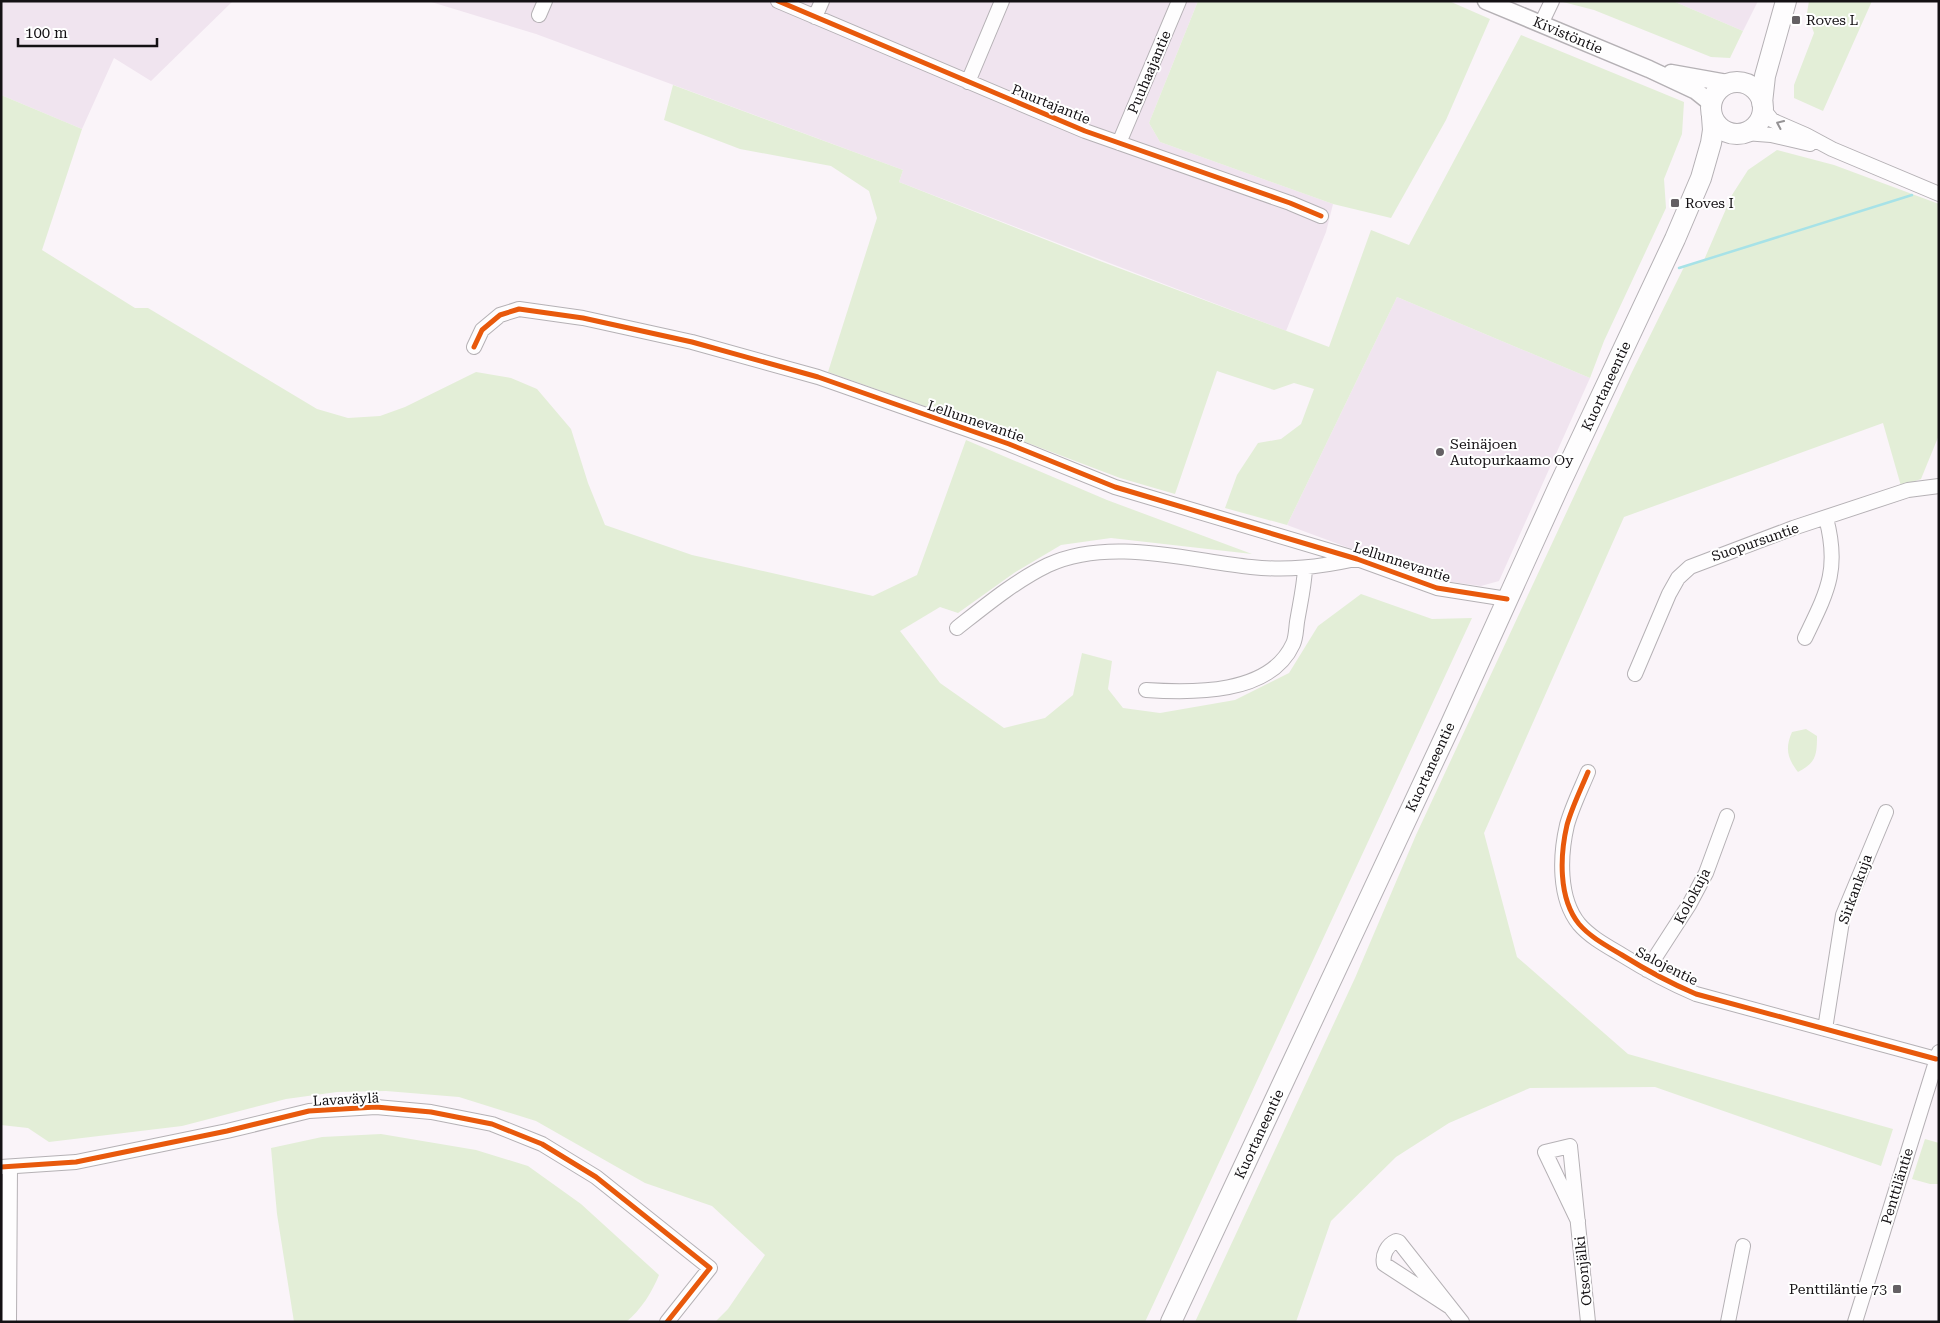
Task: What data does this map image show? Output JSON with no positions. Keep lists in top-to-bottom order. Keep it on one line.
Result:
{"streets":{"highway":["Kuortaneentie"],"main road":["Kivistöntie"],"street":["Puuhaajantie","Puurtajantie","Lellunnevantie","Suopursuntie","Sirkankuja","Kolokuja","Salojentie","Lavaväylä","Penttiläntie","Otsonjälki"]},"crossings":[["Kivistöntie","Kuortaneentie"],["Puuhaajantie","Puurtajantie"],["Kuortaneentie","Lellunnevantie"],["Sirkankuja","Salojentie"],["Kolokuja","Salojentie"],["Salojentie","Penttiläntie"]],"places":{"transit":["Roves L","Roves I","Penttiläntie 73"],"other":["Seinäjoen Autopurkaamo Oy"]},"scale_bar":"100 m"}
